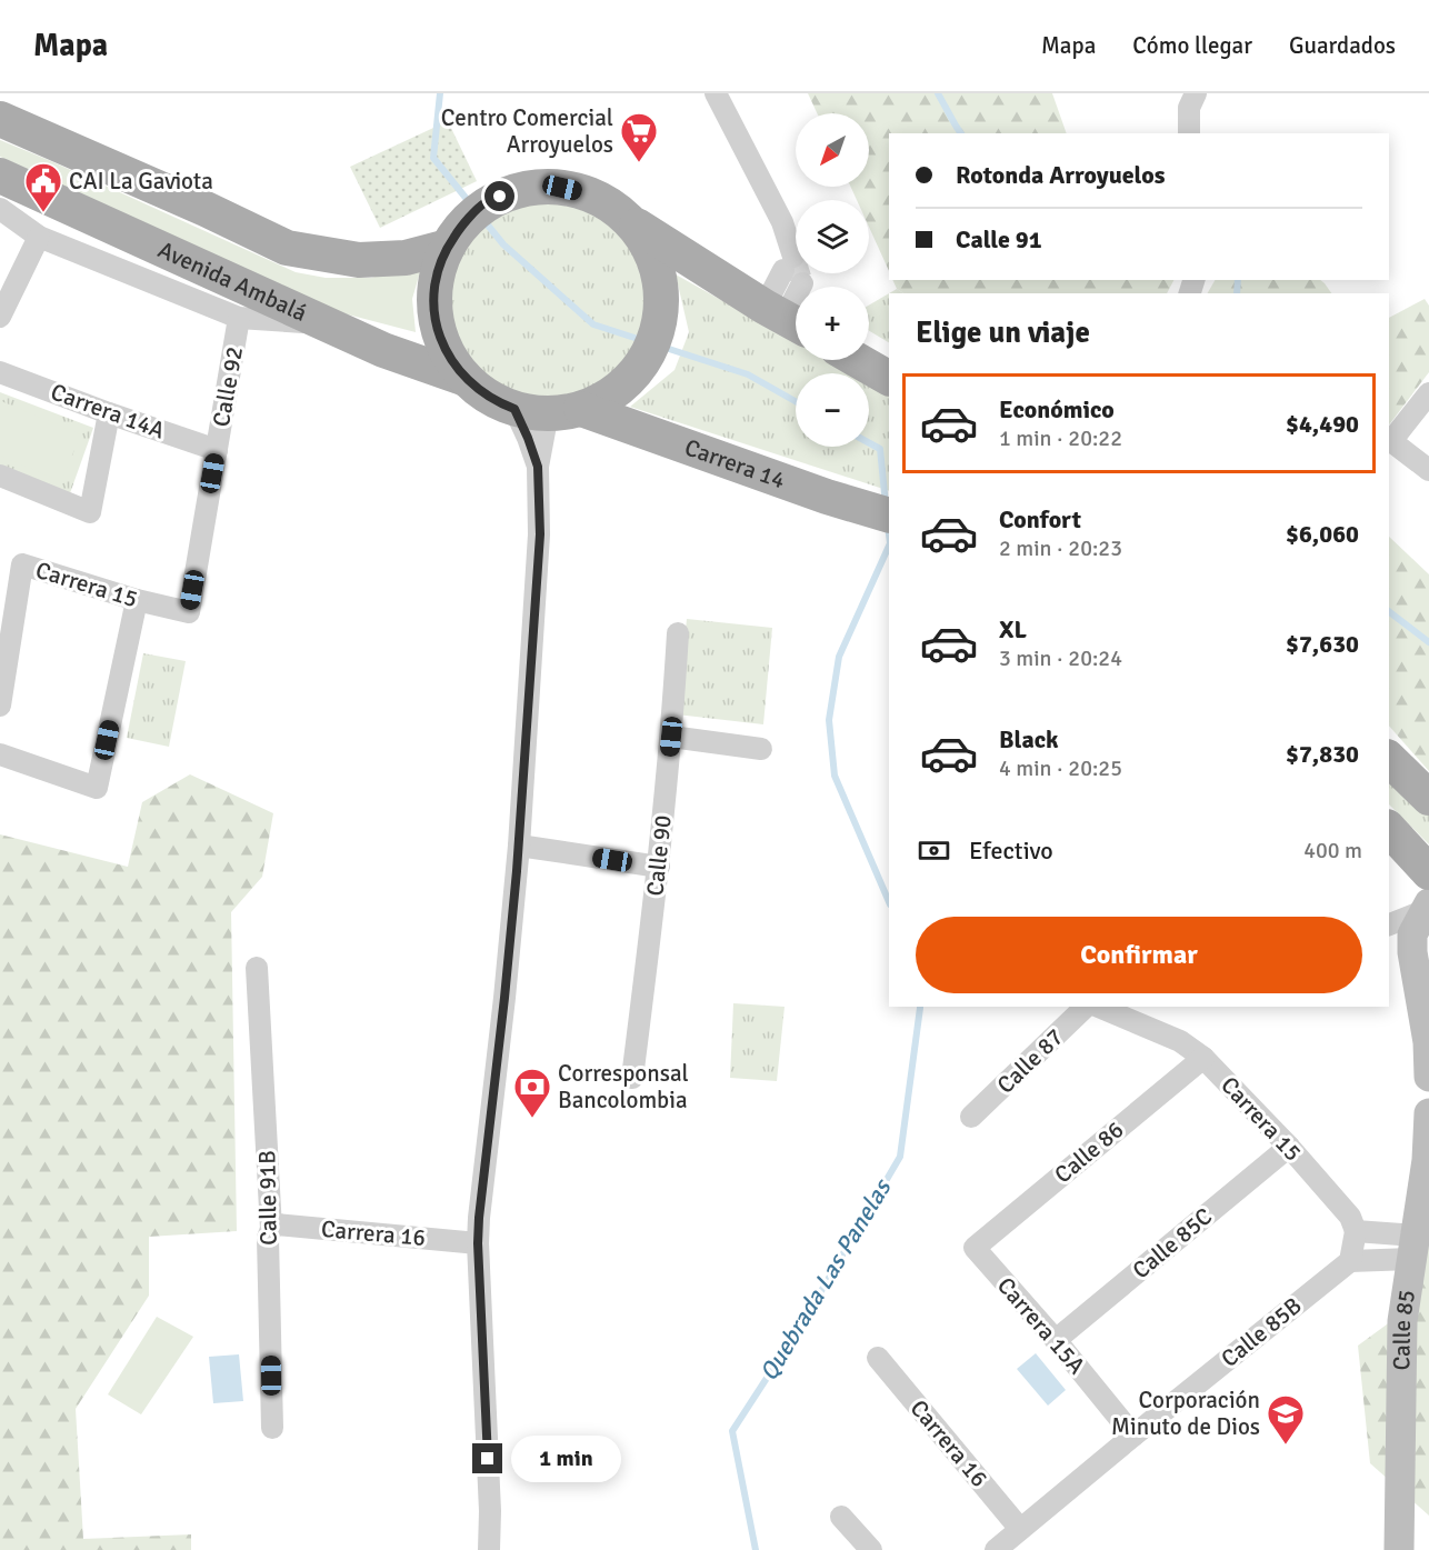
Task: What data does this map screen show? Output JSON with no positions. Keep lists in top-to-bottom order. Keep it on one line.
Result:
{"streets":{"main road":["Avenida Ambalá","Carrera 14"],"street":["Calle 92","Carrera 14A","Carrera 15","Calle 90","Calle 87","Calle 86","Calle 91B","Carrera 16","Calle 85C","Carrera 15A","Calle 85","Calle 85B"]},"crossings":[["Avenida Ambalá","Carrera 14"],["Calle 92","Carrera 14A"],["Calle 92","Carrera 15"],["Carrera 15","Calle 86"],["Carrera 15","Calle 85C"],["Calle 86","Carrera 15A"],["Calle 91B","Carrera 16"],["Carrera 16","Calle 85B"],["Calle 85C","Carrera 15A"],["Carrera 15A","Calle 85B"]],"water":["Quebrada Las Panelas"],"places":{"supermarket":["Centro Comercial Arroyuelos"],"public building":["CAI La Gaviota"],"bank":["Corresponsal Bancolombia"],"school or university":["Corporación Minuto de Dios"]},"north":"bottom left","page":{"header":"Mapa","nav":["Mapa","Cómo llegar","Guardados"],"map_buttons":["+","−"],"banner":["Rotonda Arroyuelos","Calle 91"],"heading":"Elige un viaje","list":[{"name":"Económico","note":"1 min · 20:22","value":"$4,490"},{"name":"Confort","note":"2 min · 20:23","value":"$6,060"},{"name":"XL","note":"3 min · 20:24","value":"$7,630"},{"name":"Black","note":"4 min · 20:25","value":"$7,830"}],"pay":["Efectivo","400 m"],"buttons":"Confirmar","bubble":"1 min"}}
